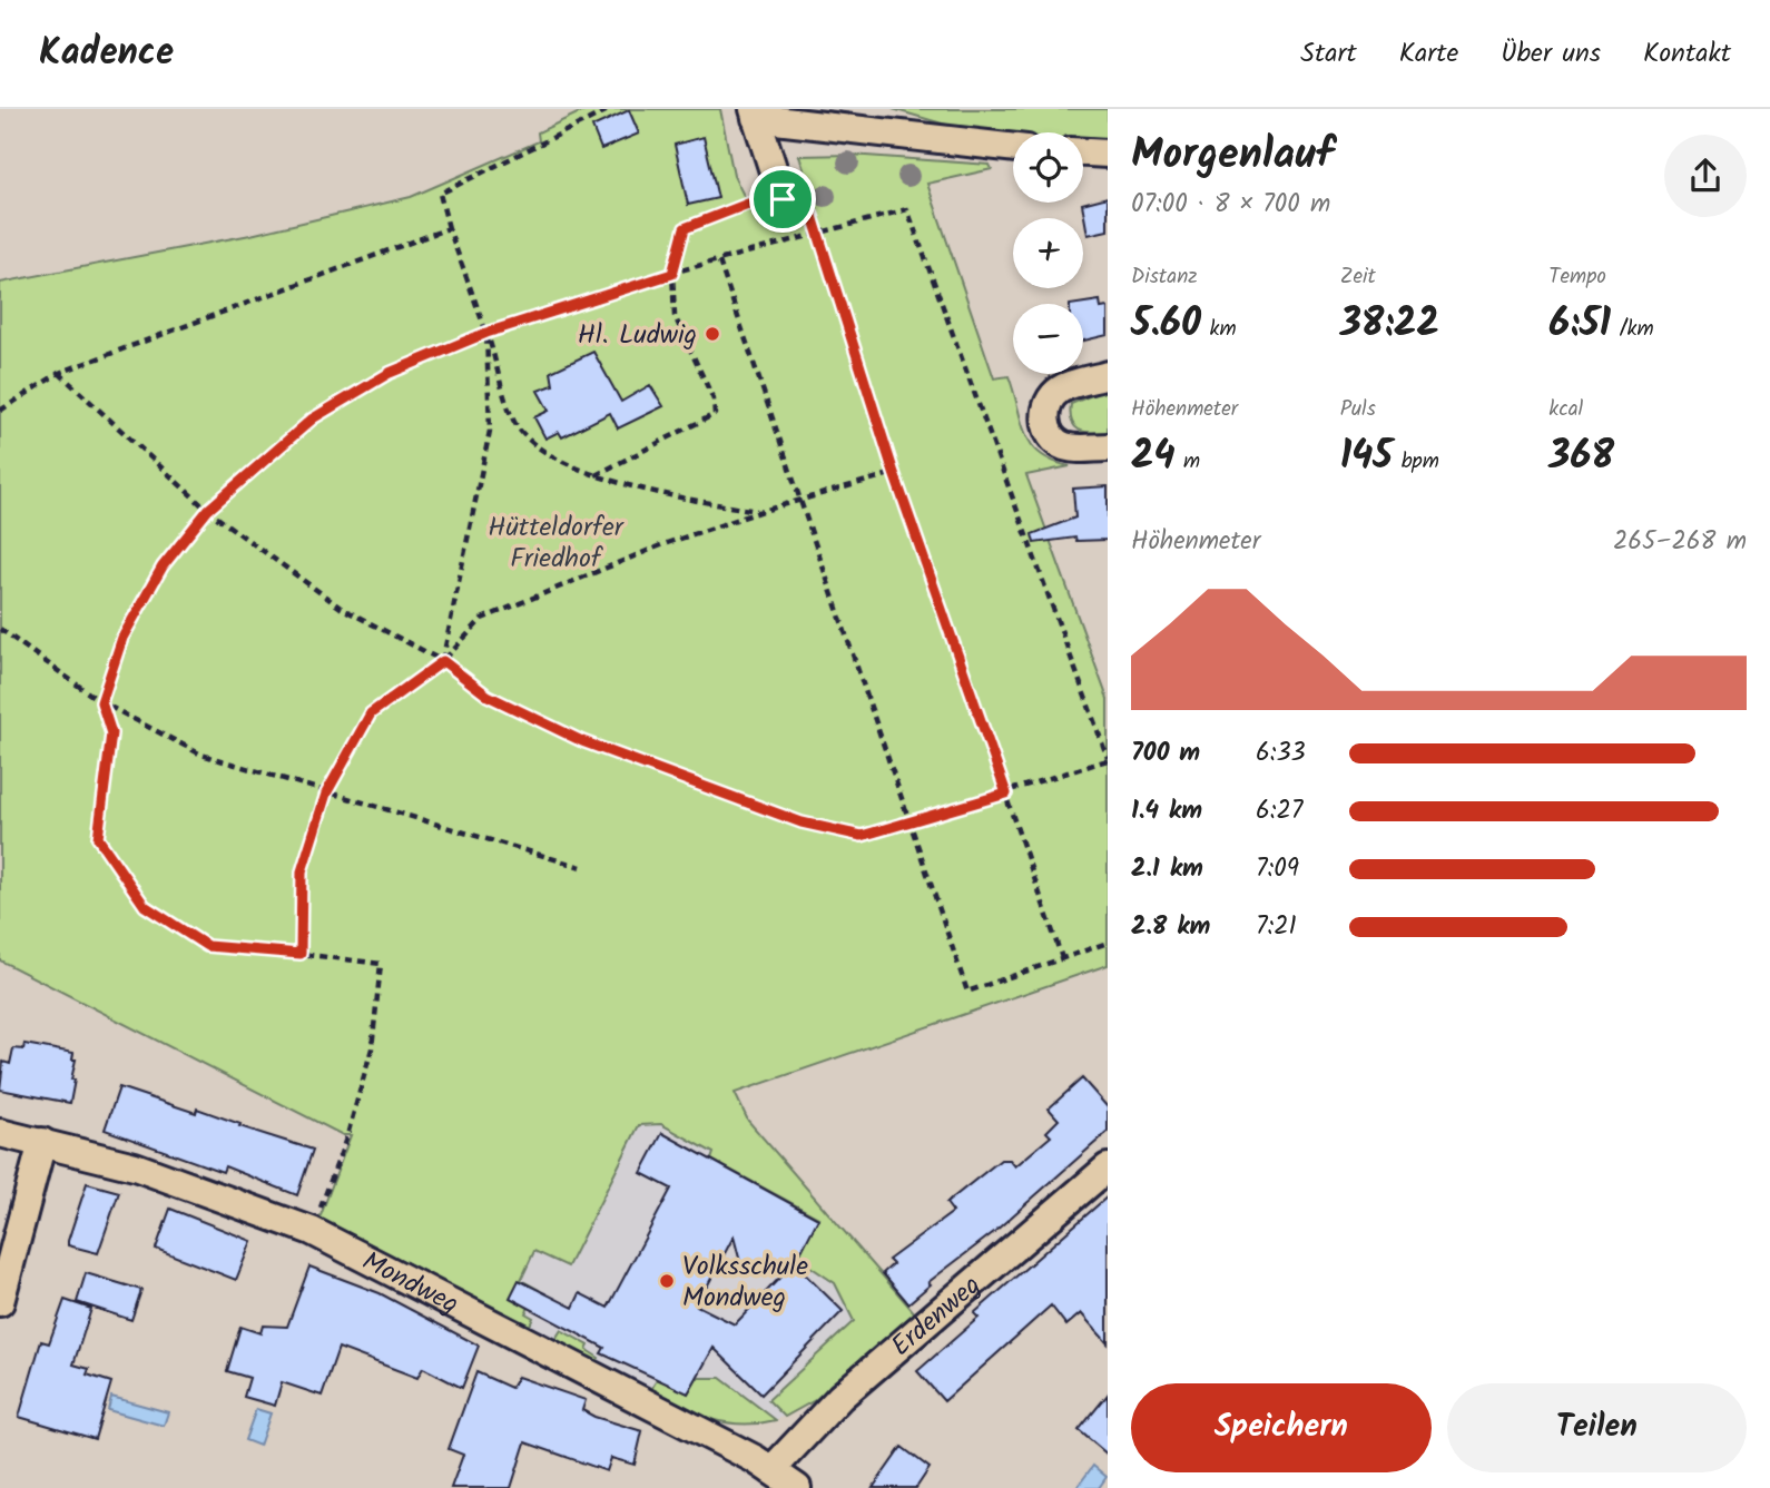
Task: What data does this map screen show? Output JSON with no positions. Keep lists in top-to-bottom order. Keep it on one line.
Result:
{"streets":{"street":["Mondweg","Erdenweg"]},"crossings":[["Mondweg","Erdenweg"]],"parks":["Hütteldorfer Friedhof"],"places":["Hl. Ludwig","Volksschule Mondweg"],"page":{"header":"Kadence","nav":["Start","Karte","Über uns","Kontakt"],"heading":["Morgenlauf","07:00 · 8 × 700 m"],"map_buttons":["+","−"],"stats":[["Distanz","5.60 km"],["Zeit","38:22"],["Tempo","6:51 /km"],["Höhenmeter","24 m"],["Puls","145 bpm"],["kcal","368"]],"chart":["Höhenmeter","265–268 m"],"list":[{"name":"700 m","note":"6:33"},{"name":"1.4 km","note":"6:27"},{"name":"2.1 km","note":"7:09"},{"name":"2.8 km","note":"7:21"}],"buttons":["Speichern","Teilen"]}}
